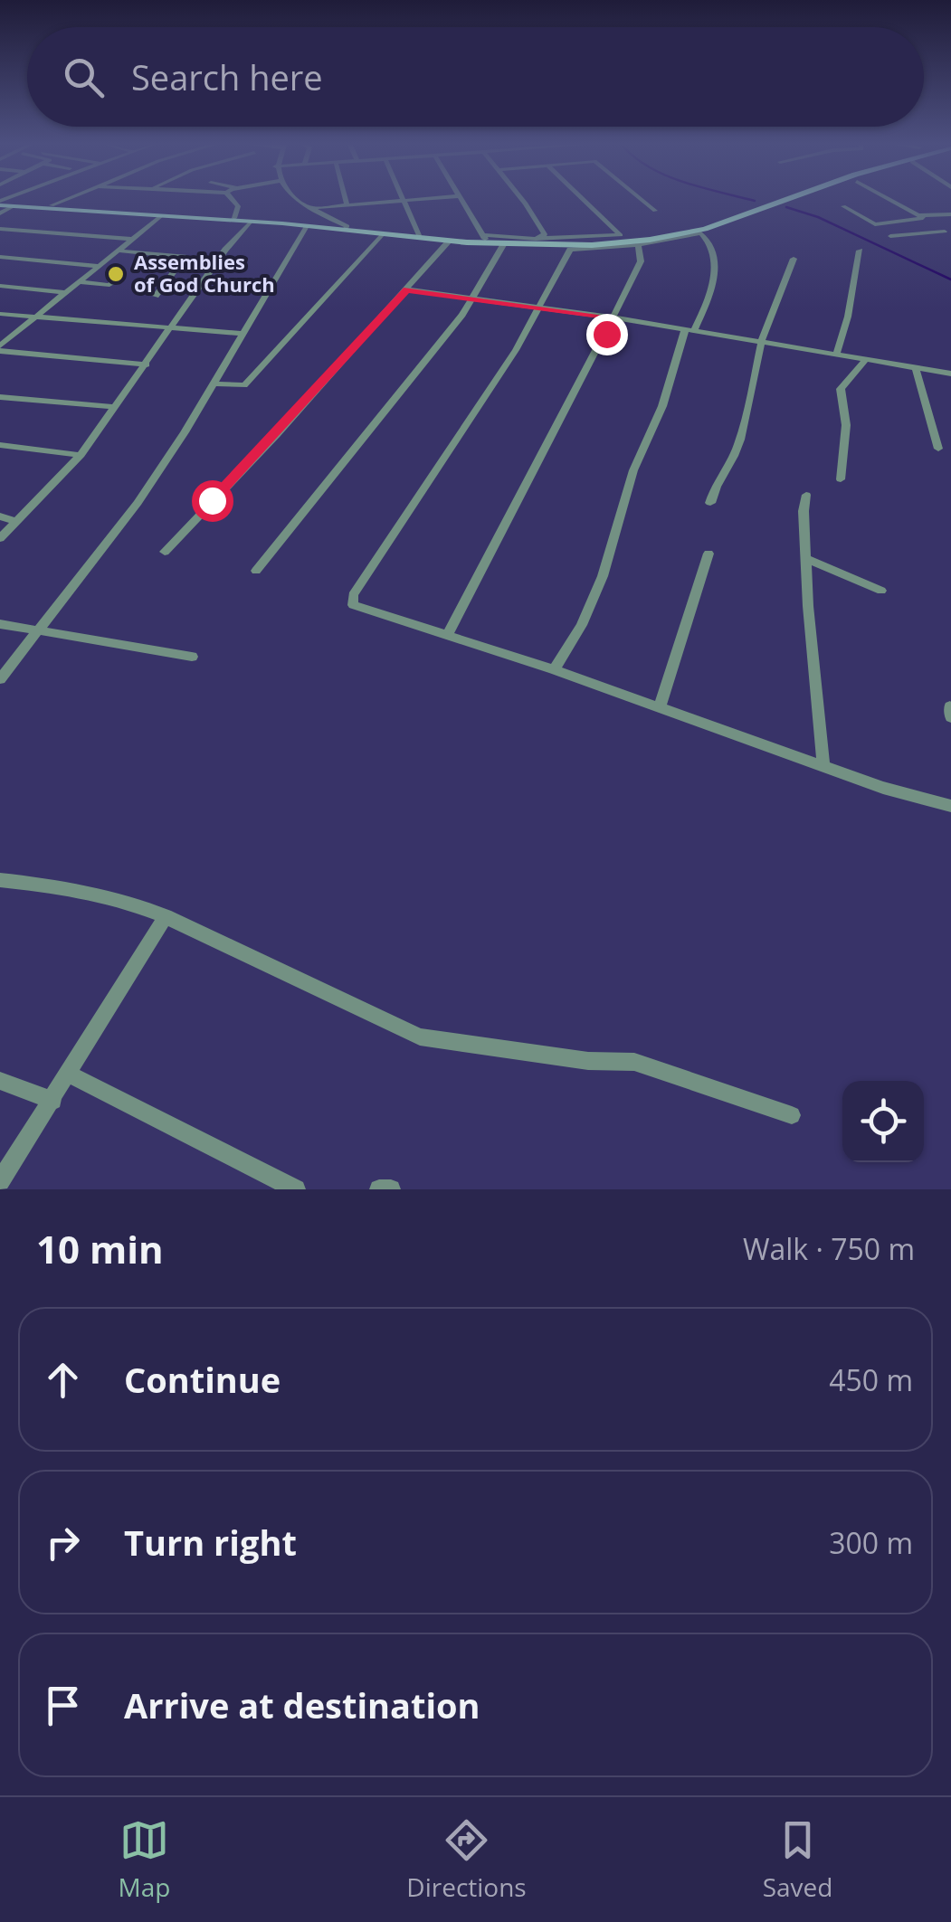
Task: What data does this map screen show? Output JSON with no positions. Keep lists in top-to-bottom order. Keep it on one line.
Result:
{"places":["Assemblies of God Church"],"page":{"search":"Search here","heading":["10 min","Walk · 750 m"],"list":[["Continue","450 m"],["Turn right","300 m"],"Arrive at destination"],"nav":["Map","Directions","Saved"]}}
